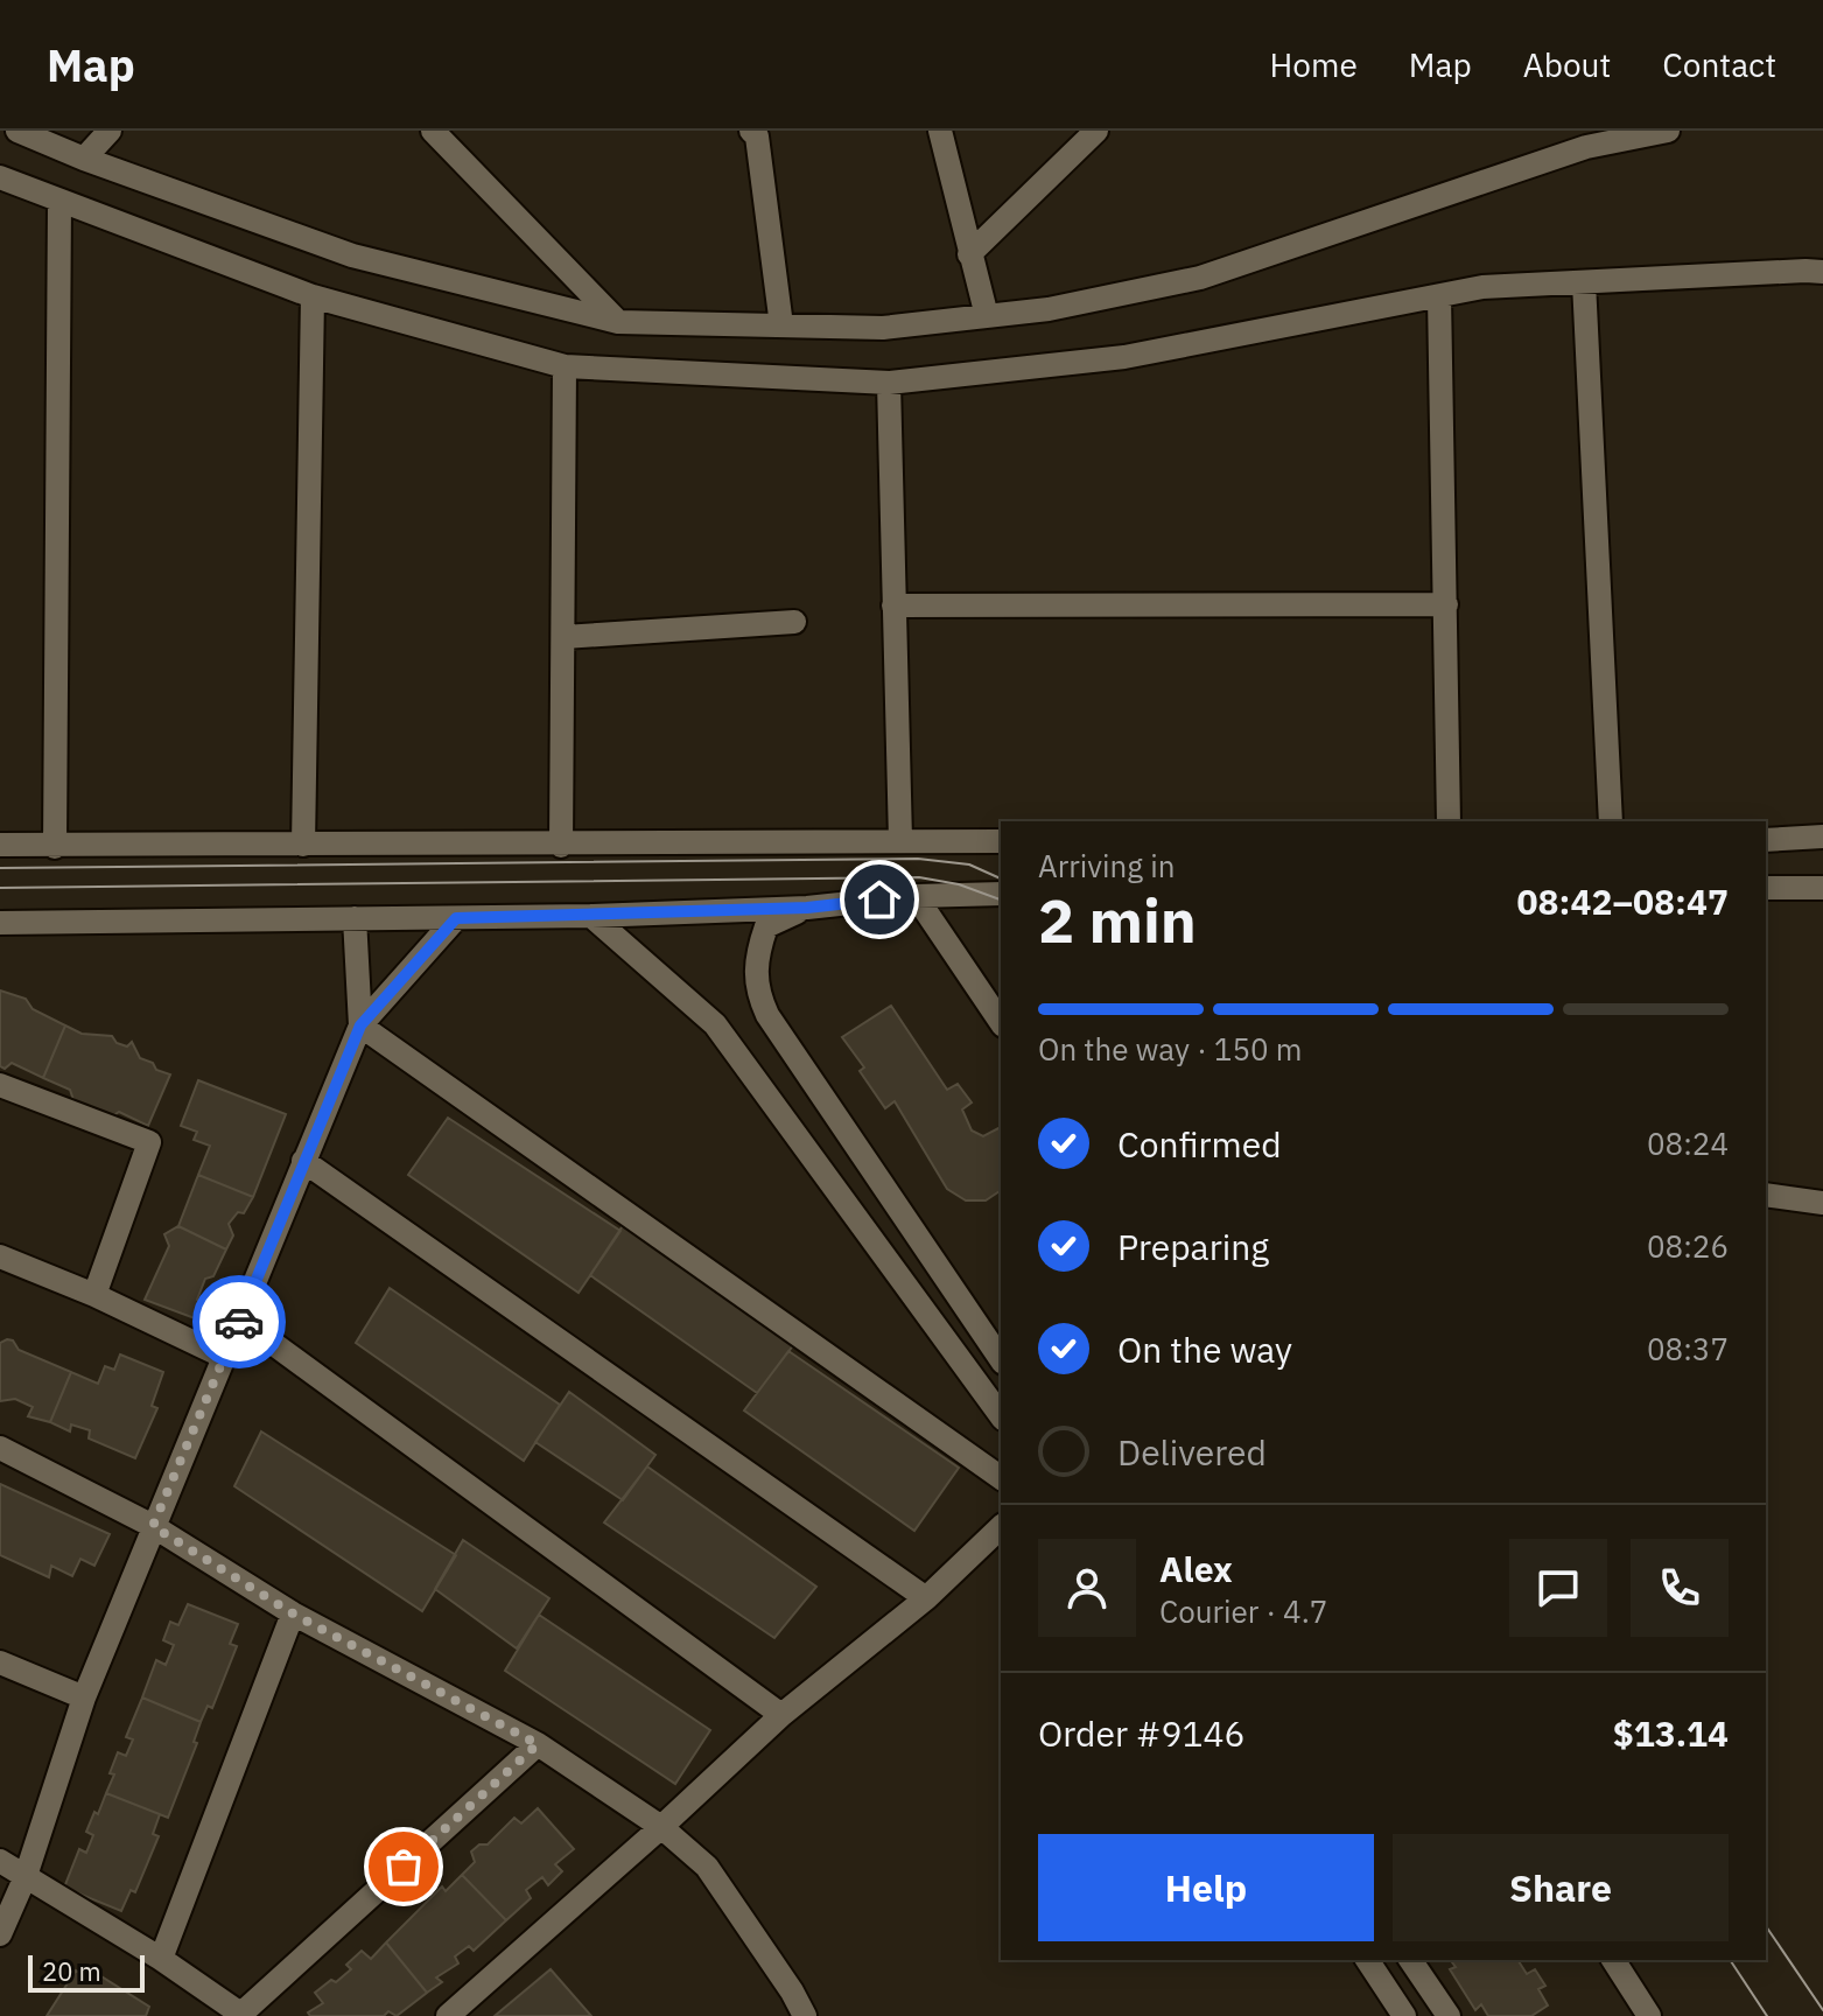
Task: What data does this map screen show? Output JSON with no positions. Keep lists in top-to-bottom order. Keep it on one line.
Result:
{"scale_bar":"20 m","page":{"header":"Map","nav":["Home","Map","About","Contact"],"heading":["2 min","Arriving in","08:42–08:47"],"panel":["Alex","Courier · 4.7","Order #9146","$13.14"],"bar":"On the way · 150 m","list":[["Confirmed","08:24"],["Preparing","08:26"],["On the way","08:37"],"Delivered"],"buttons":["Help","Share"],"scale":"20 m"}}
